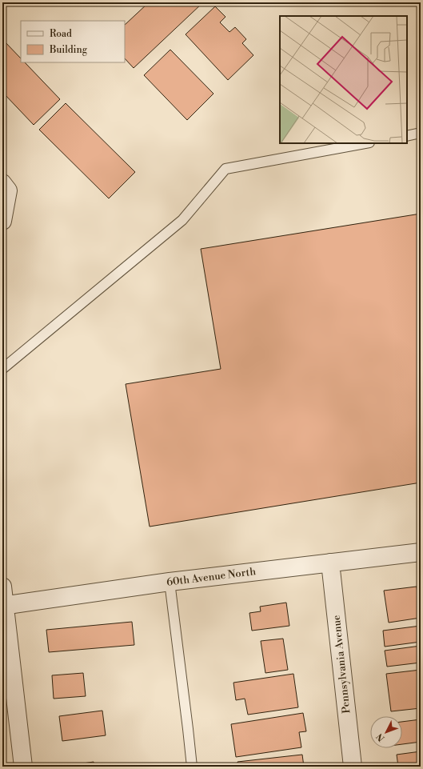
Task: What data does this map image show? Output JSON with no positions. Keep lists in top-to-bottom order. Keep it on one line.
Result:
{"streets":{"street":["60th Avenue North","Pennsylvania Avenue"]},"crossings":[["60th Avenue North","Pennsylvania Avenue"]],"legend":["Road","Building"],"north":"bottom left"}
